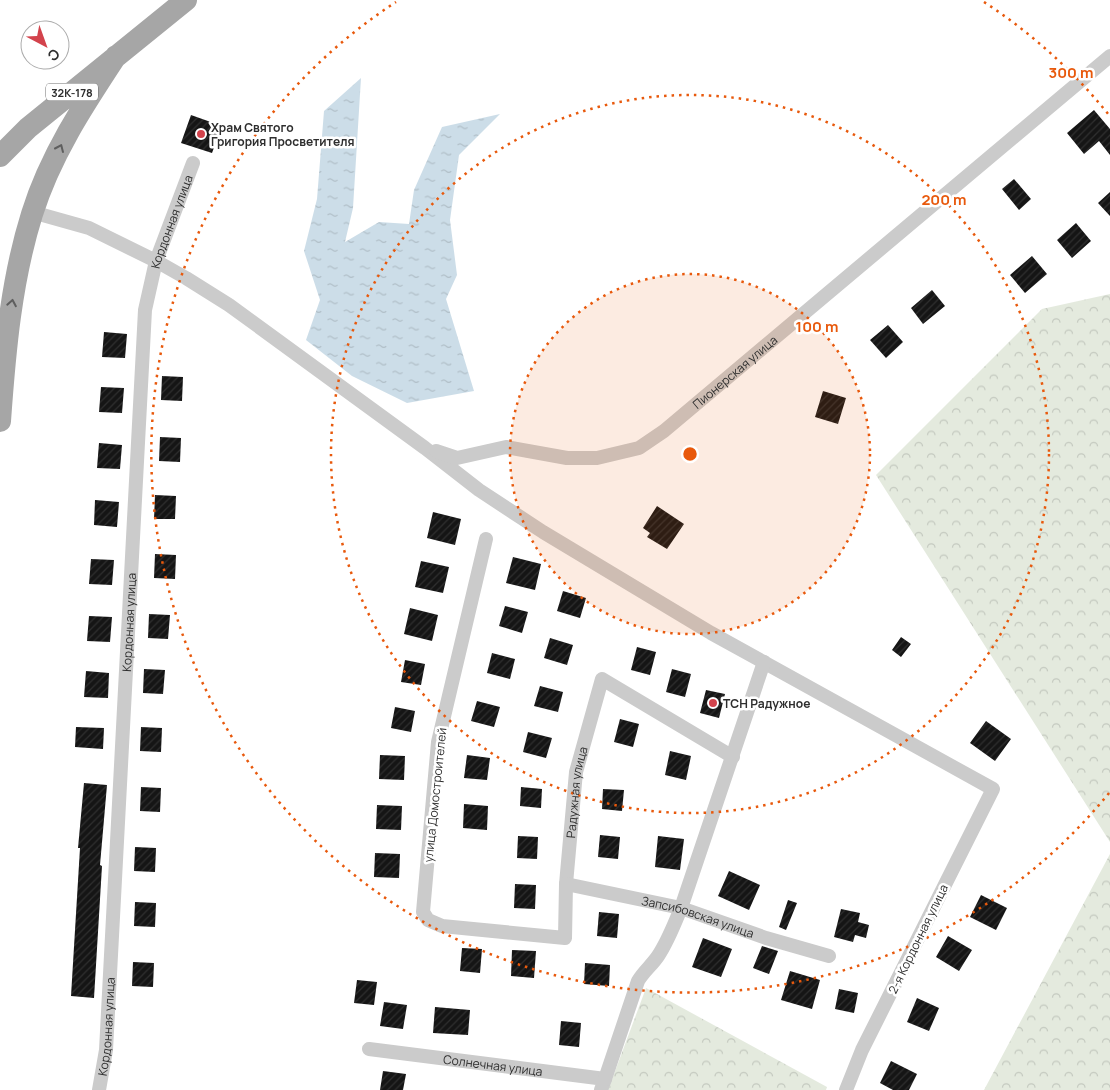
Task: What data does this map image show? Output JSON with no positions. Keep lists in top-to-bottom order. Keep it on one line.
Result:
{"streets":{"main road":["32К-178"],"street":["Кордонная улица","Пионерская улица","Радужная улица","улица Домостроителей","Запсибовская улица","2-я Кордонная улица","Солнечная улица"]},"crossings":[["Радужная улица","улица Домостроителей"],["Радужная улица","Запсибовская улица"]],"places":["Храм Святого Григория Просветителя","ТСН Радужное"],"north":"bottom right","rings":["300 m","200 m","100 m"]}
